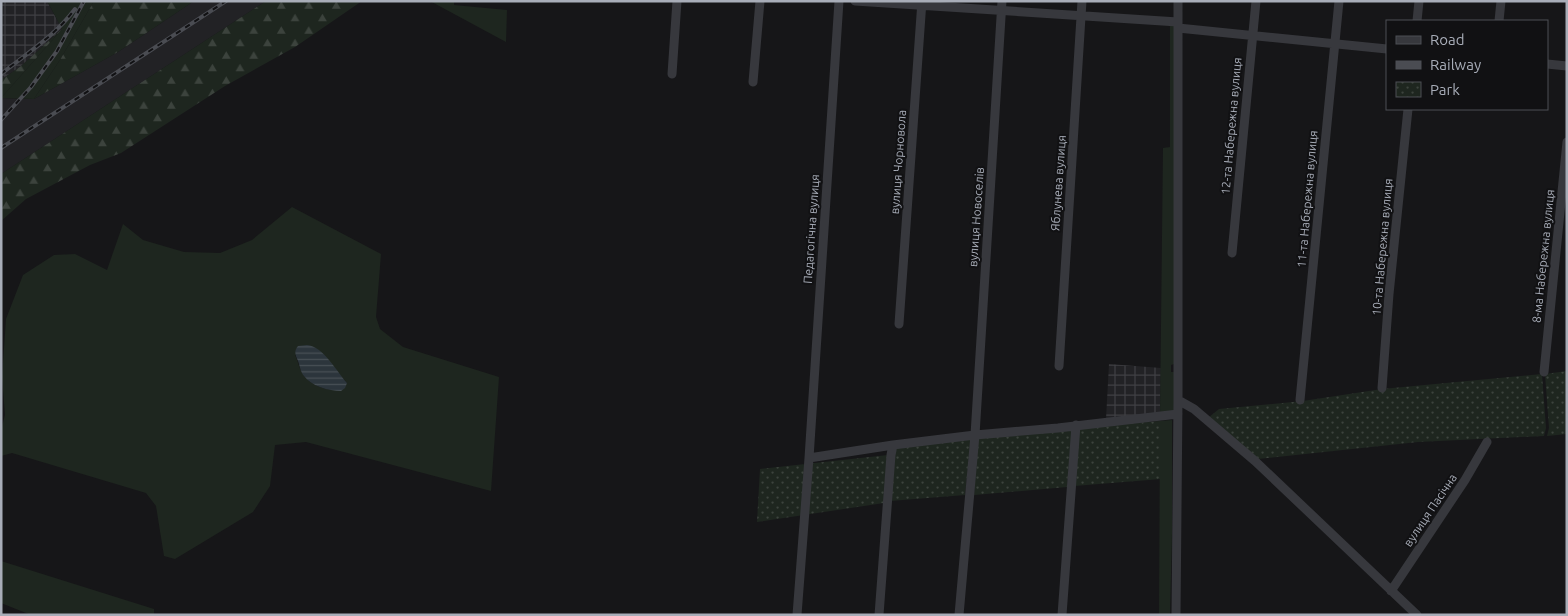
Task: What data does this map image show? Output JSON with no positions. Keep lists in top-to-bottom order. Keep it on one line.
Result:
{"streets":{"street":["12-та Набережна вулиця","вулиця Чорновола","Яблунева вулиця","11-та Набережна вулиця","вулиця Новоселів","Педагогічна вулиця","10-та Набережна вулиця","8-ма Набережна вулиця","вулиця Пасічна"]},"legend":["Road","Railway","Park"]}
